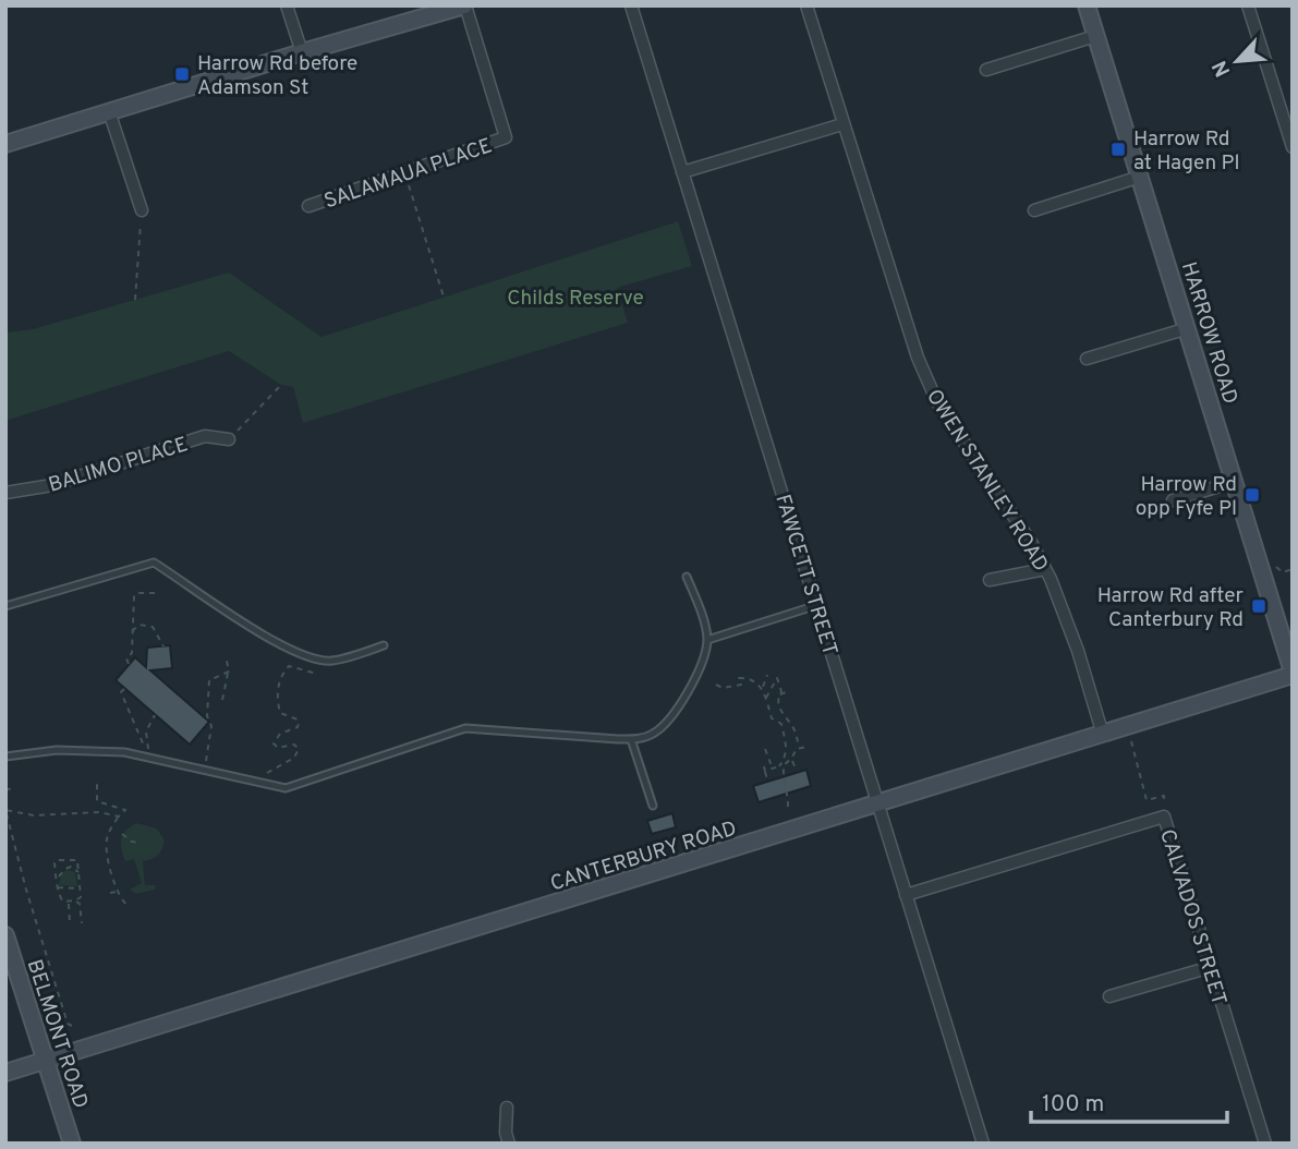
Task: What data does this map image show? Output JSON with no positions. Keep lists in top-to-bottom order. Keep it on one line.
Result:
{"streets":{"street":["SALAMAUA PLACE","HARROW ROAD","BALIMO PLACE","OWEN STANLEY ROAD","FAWCETT STREET","CANTERBURY ROAD","CALVADOS STREET","BELMONT ROAD"]},"crossings":[["HARROW ROAD","CANTERBURY ROAD"],["OWEN STANLEY ROAD","CANTERBURY ROAD"],["FAWCETT STREET","CANTERBURY ROAD"],["FAWCETT STREET","CALVADOS STREET"],["CANTERBURY ROAD","BELMONT ROAD"]],"parks":["Childs Reserve"],"places":{"transit":["Harrow Rd before Adamson St","Harrow Rd at Hagen Pl","Harrow Rd opp Fyfe Pl","Harrow Rd after Canterbury Rd"]},"scale_bar":"100 m","north":"bottom left"}
